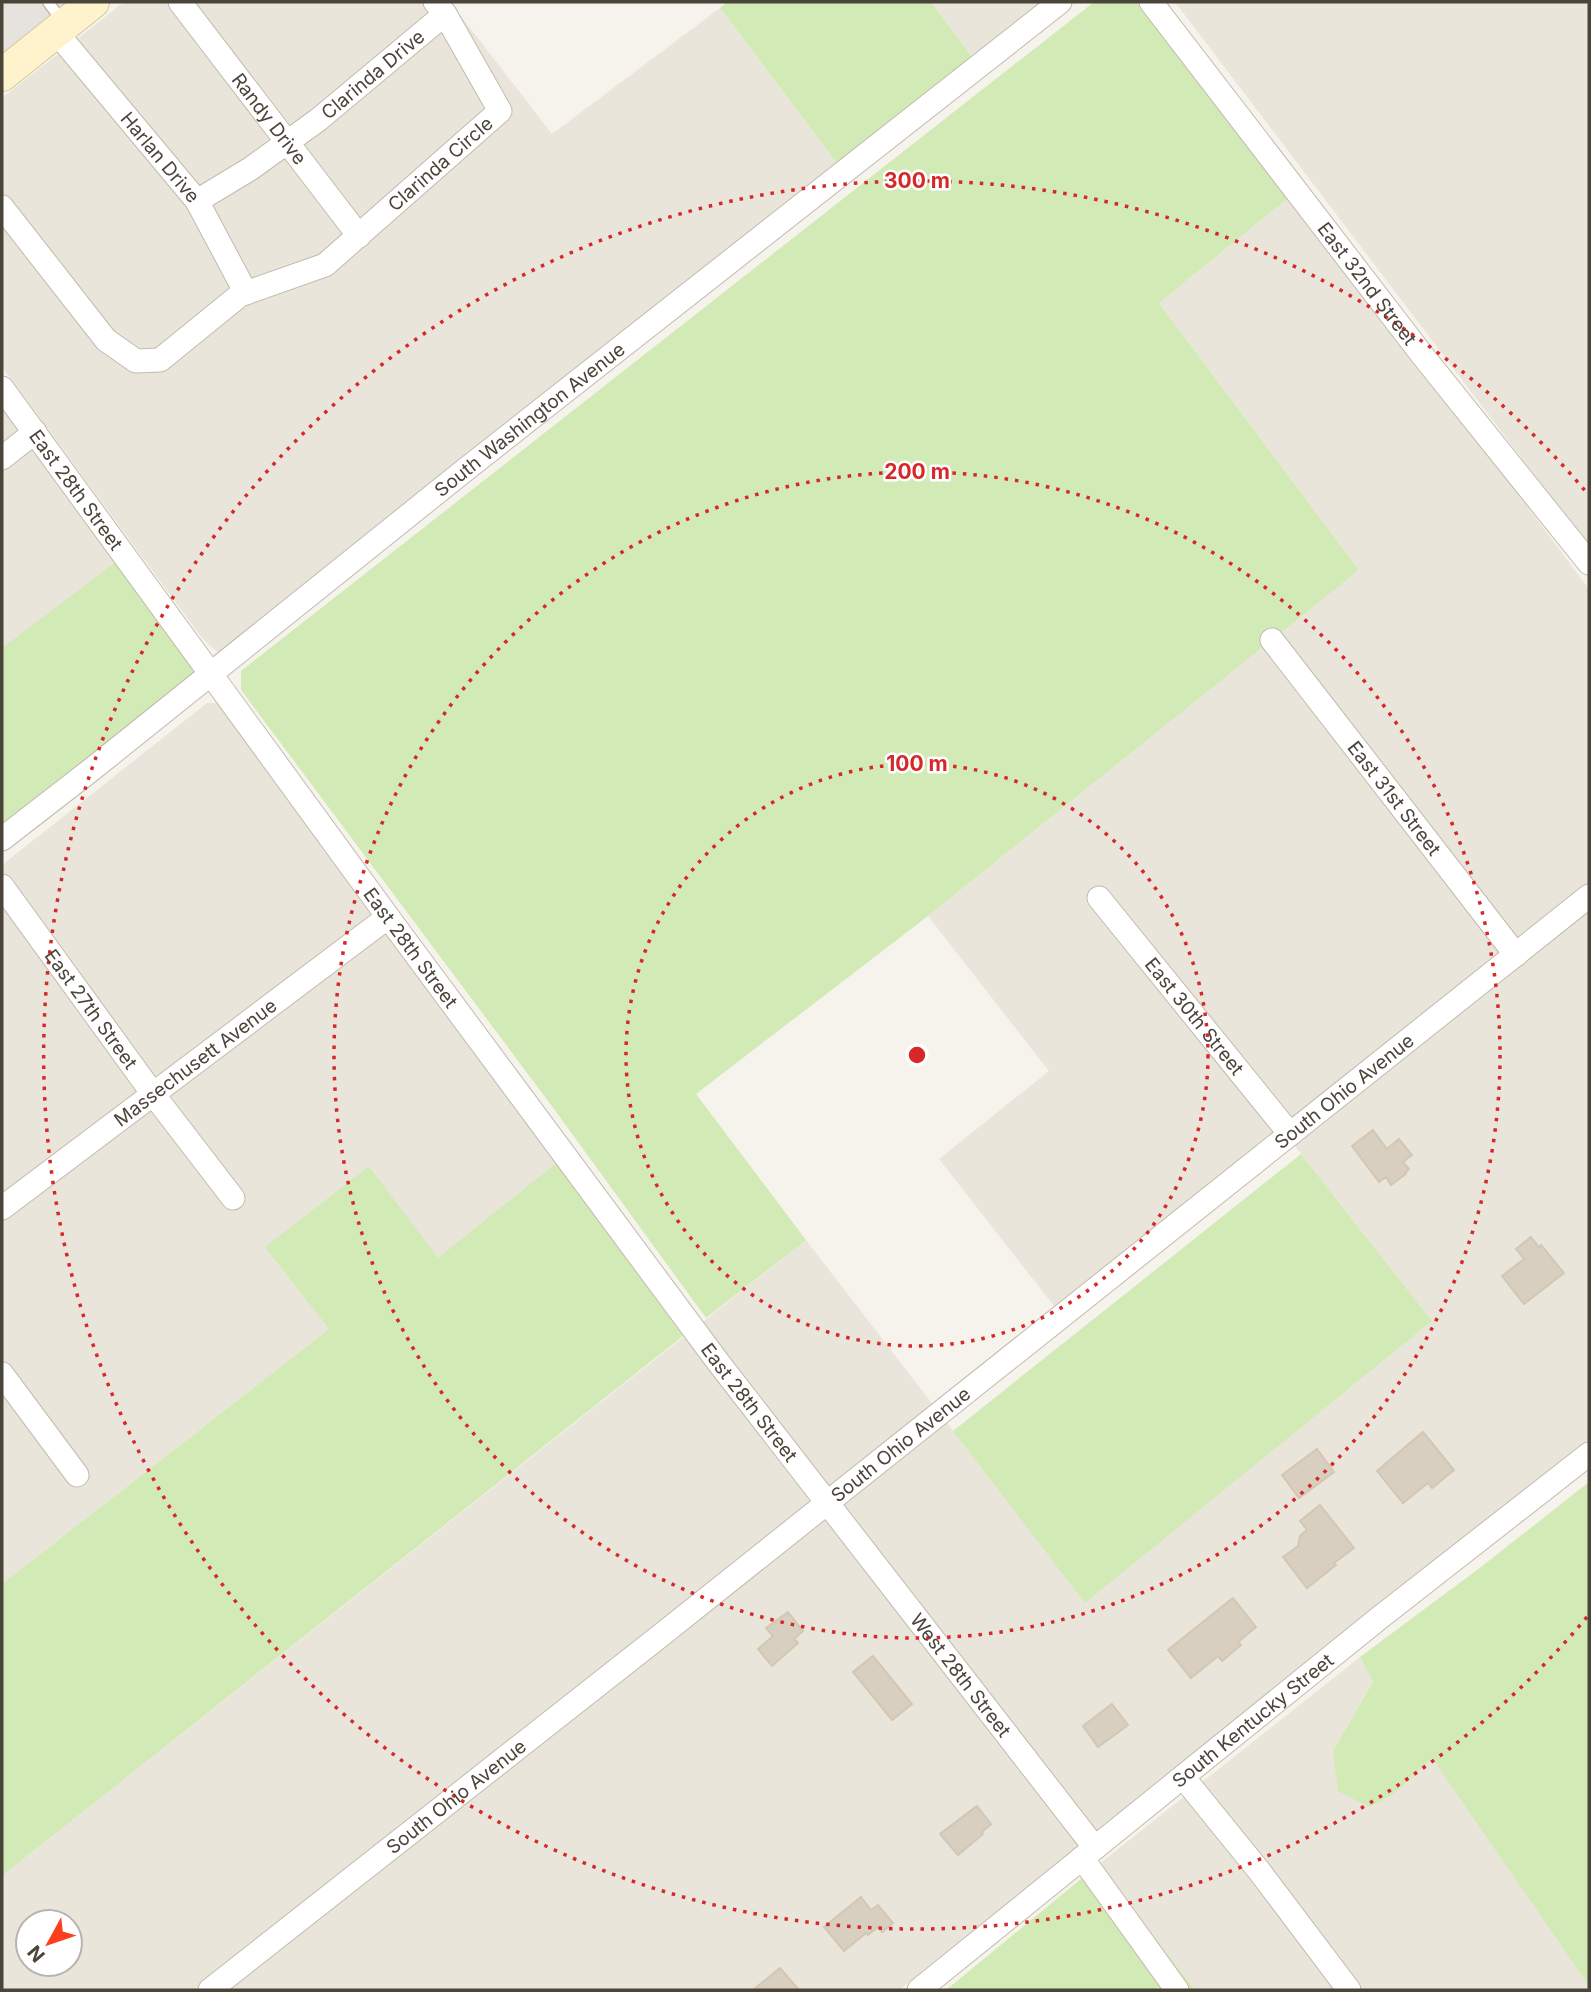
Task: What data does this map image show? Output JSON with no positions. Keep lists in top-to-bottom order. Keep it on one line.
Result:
{"streets":{"street":["Clarinda Drive","Randy Drive","Harlan Drive","Clarinda Circle","East 32nd Street","South Washington Avenue","East 28th Street","East 31st Street","East 27th Street","East 30th Street","Massechusett Avenue","South Ohio Avenue","West 28th Street","South Kentucky Street"]},"crossings":[["Clarinda Drive","Randy Drive"],["Clarinda Drive","Harlan Drive"],["Clarinda Drive","Clarinda Circle"],["Randy Drive","Clarinda Circle"],["South Washington Avenue","East 28th Street"],["East 28th Street","Massechusett Avenue"],["East 28th Street","South Ohio Avenue"],["East 28th Street","West 28th Street"],["East 31st Street","South Ohio Avenue"],["East 27th Street","Massechusett Avenue"],["East 30th Street","South Ohio Avenue"],["South Ohio Avenue","West 28th Street"],["West 28th Street","South Kentucky Street"]],"north":"bottom left","rings":["300 m","200 m","100 m"]}
